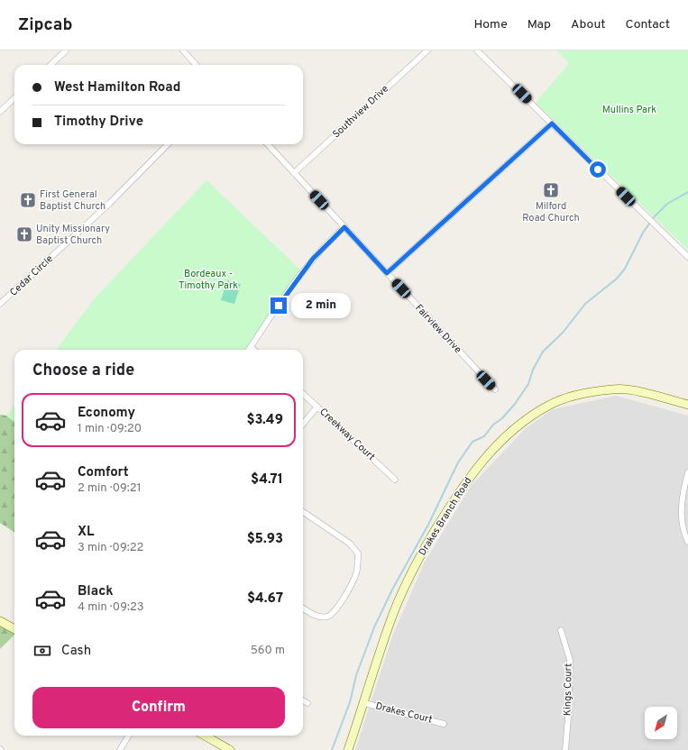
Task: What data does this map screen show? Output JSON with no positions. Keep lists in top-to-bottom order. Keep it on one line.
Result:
{"streets":{"street":["Southview Drive","Cedar Circle","Fairview Drive","Creekway Court","Drakes Branch Road","Kings Court","Drakes Court"]},"crossings":[["Southview Drive","Fairview Drive"],["Drakes Branch Road","Drakes Court"]],"parks":["Mullins Park","Bordeaux - Timothy Park"],"places":{"church":["Milford Road Church","First General Baptist Church","Unity Missionary Baptist Church"]},"north":"bottom left","page":{"header":"Zipcab","nav":["Home","Map","About","Contact"],"banner":["West Hamilton Road","Timothy Drive"],"bubble":"2 min","heading":"Choose a ride","list":[{"name":"Economy","note":"1 min · 09:20","value":"$3.49"},{"name":"Comfort","note":"2 min · 09:21","value":"$4.71"},{"name":"XL","note":"3 min · 09:22","value":"$5.93"},{"name":"Black","note":"4 min · 09:23","value":"$4.67"}],"pay":["Cash","560 m"],"buttons":"Confirm"}}
